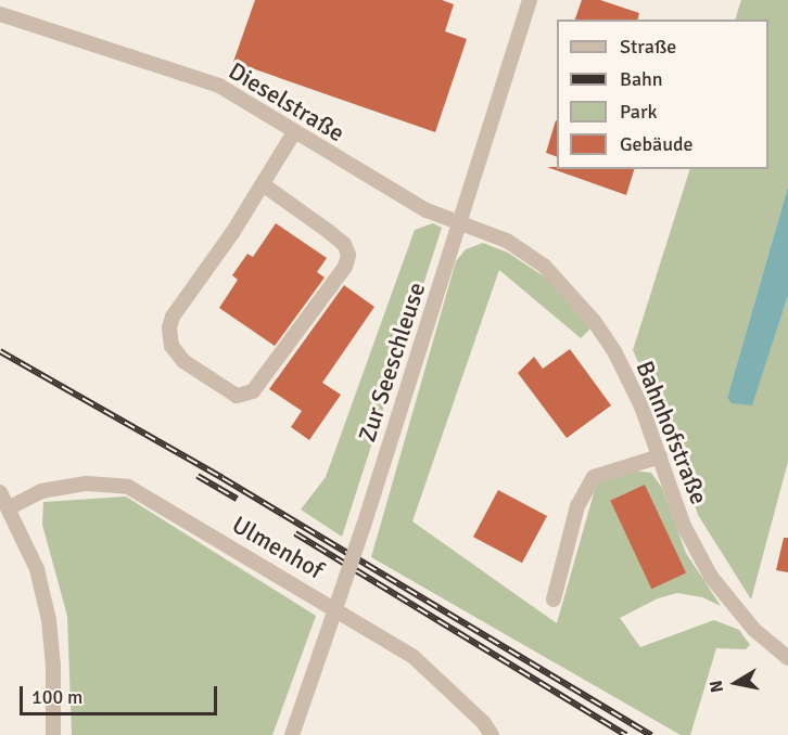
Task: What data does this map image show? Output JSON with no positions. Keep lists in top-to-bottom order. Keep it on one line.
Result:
{"streets":{"street":["Dieselstraße","Zur Seeschleuse","Bahnhofstraße","Ulmenhof"]},"crossings":[["Dieselstraße","Zur Seeschleuse"],["Dieselstraße","Bahnhofstraße"],["Zur Seeschleuse","Bahnhofstraße"]],"legend":["Straße","Bahn","Park","Gebäude"],"scale_bar":"100 m","north":"left"}
